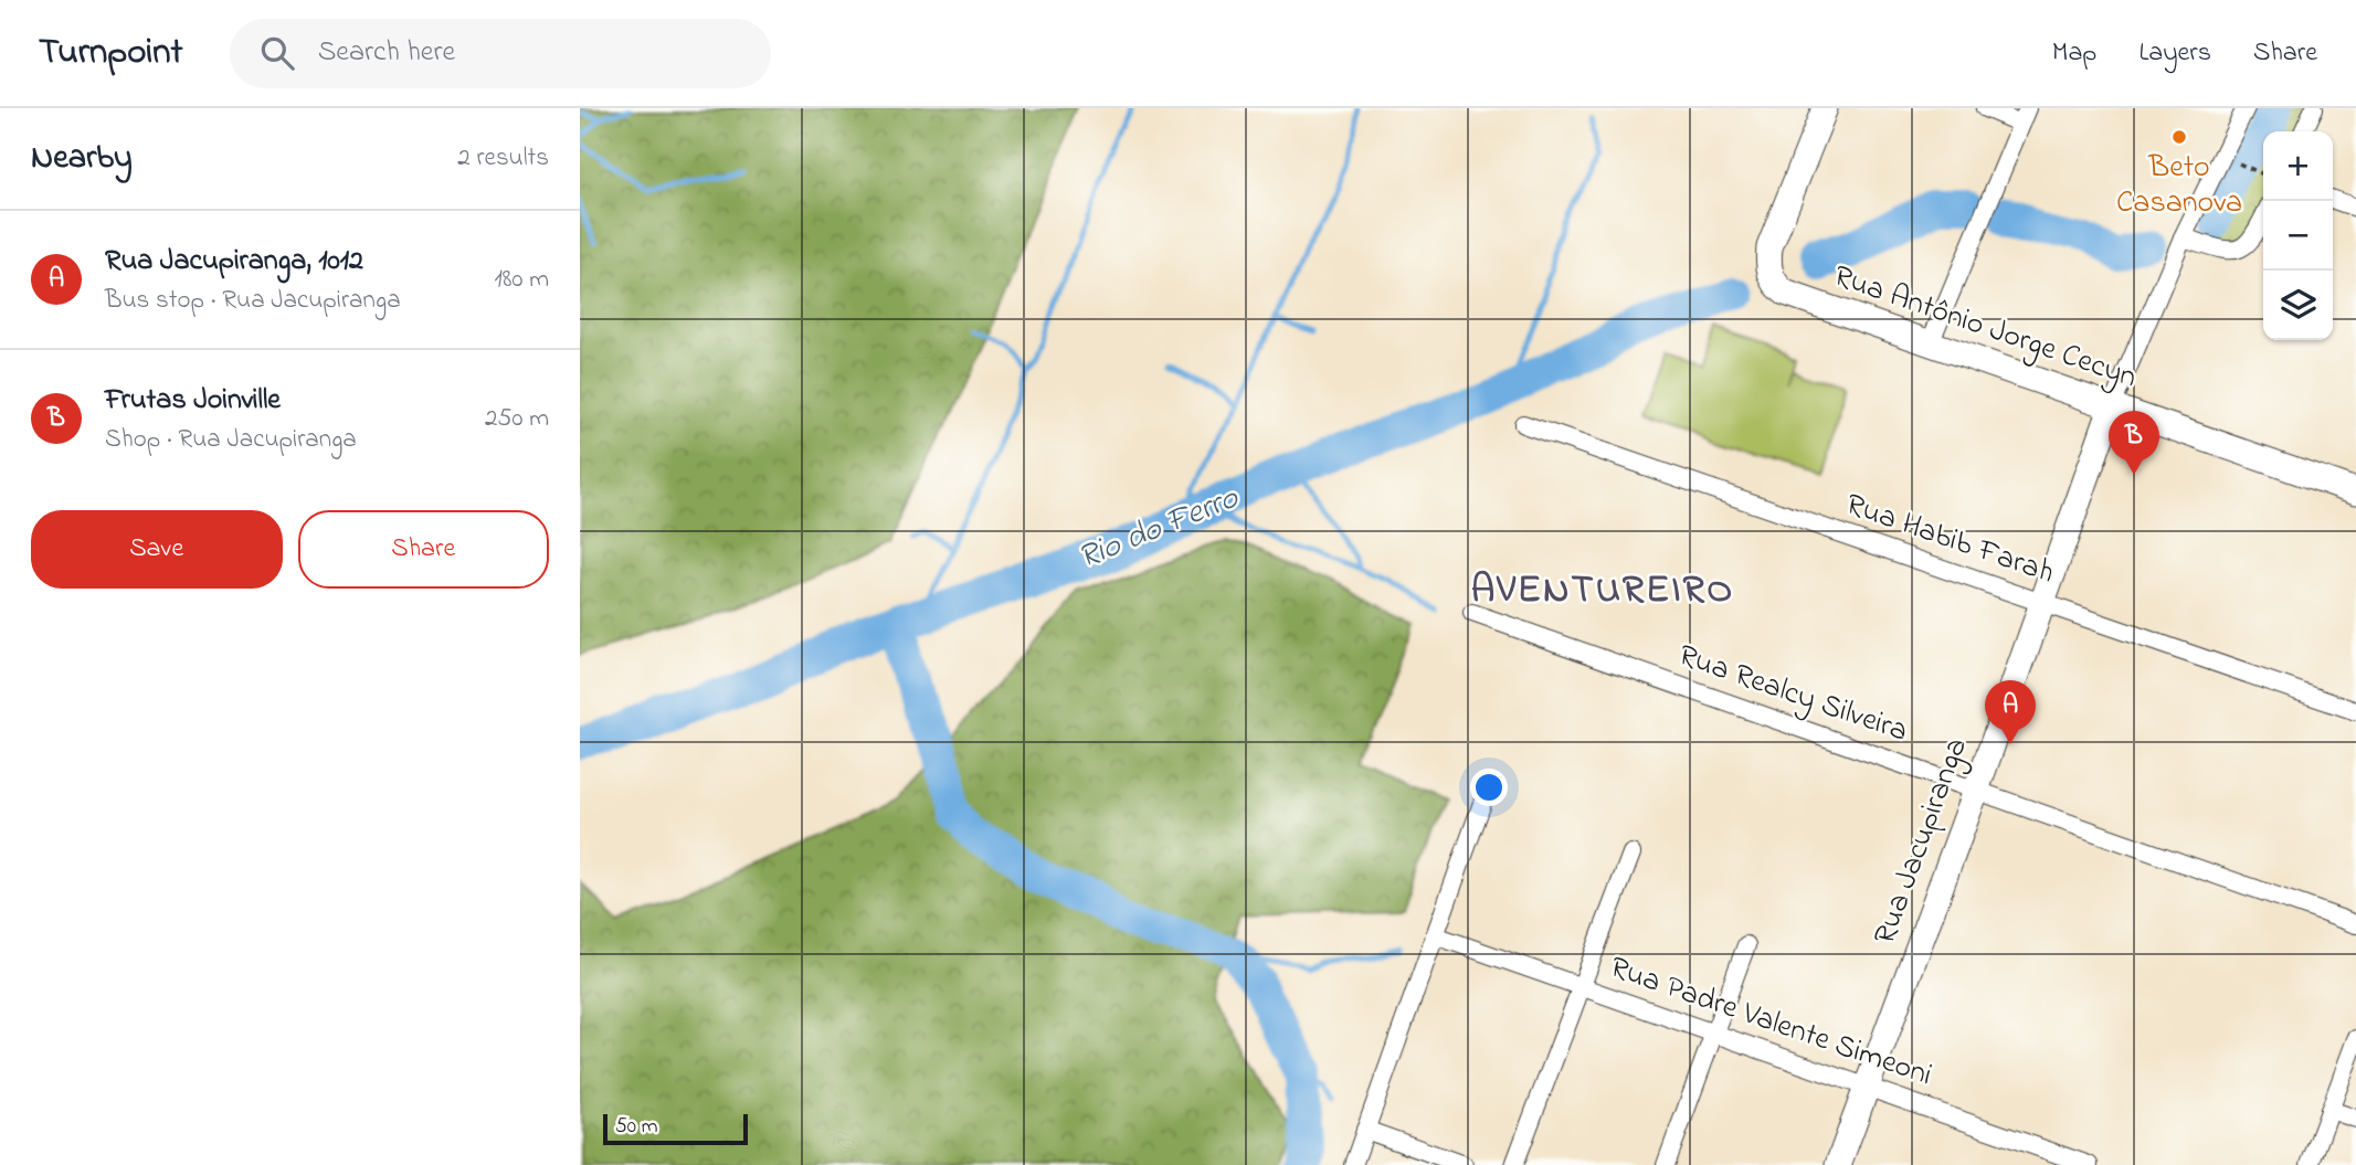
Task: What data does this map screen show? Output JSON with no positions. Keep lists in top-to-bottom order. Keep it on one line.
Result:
{"streets":{"street":["Rua Antônio Jorge Cecyn","Rua Habib Farah","Rua Realcy Silveira","Rua Jacupiranga","Rua Padre Valente Simeoni"]},"crossings":[["Rua Antônio Jorge Cecyn","Rua Jacupiranga"],["Rua Habib Farah","Rua Jacupiranga"],["Rua Realcy Silveira","Rua Jacupiranga"],["Rua Jacupiranga","Rua Padre Valente Simeoni"]],"districts":["AVENTUREIRO"],"water":["Rio do Ferro"],"places":["Beto Casanova"],"scale_bar":"50 m","page":{"header":"Turnpoint","search":"Search here","nav":["Map","Layers","Share"],"heading":["Nearby","2 results"],"map_buttons":["+","−"],"list":[{"mark":"A","name":"Rua Jacupiranga, 1012","note":"Bus stop · Rua Jacupiranga","value":"180 m"},{"mark":"B","name":"Frutas Joinville","note":"Shop · Rua Jacupiranga","value":"250 m"}],"pins":["B","A"],"buttons":["Save","Share"],"scale":"50 m"}}
